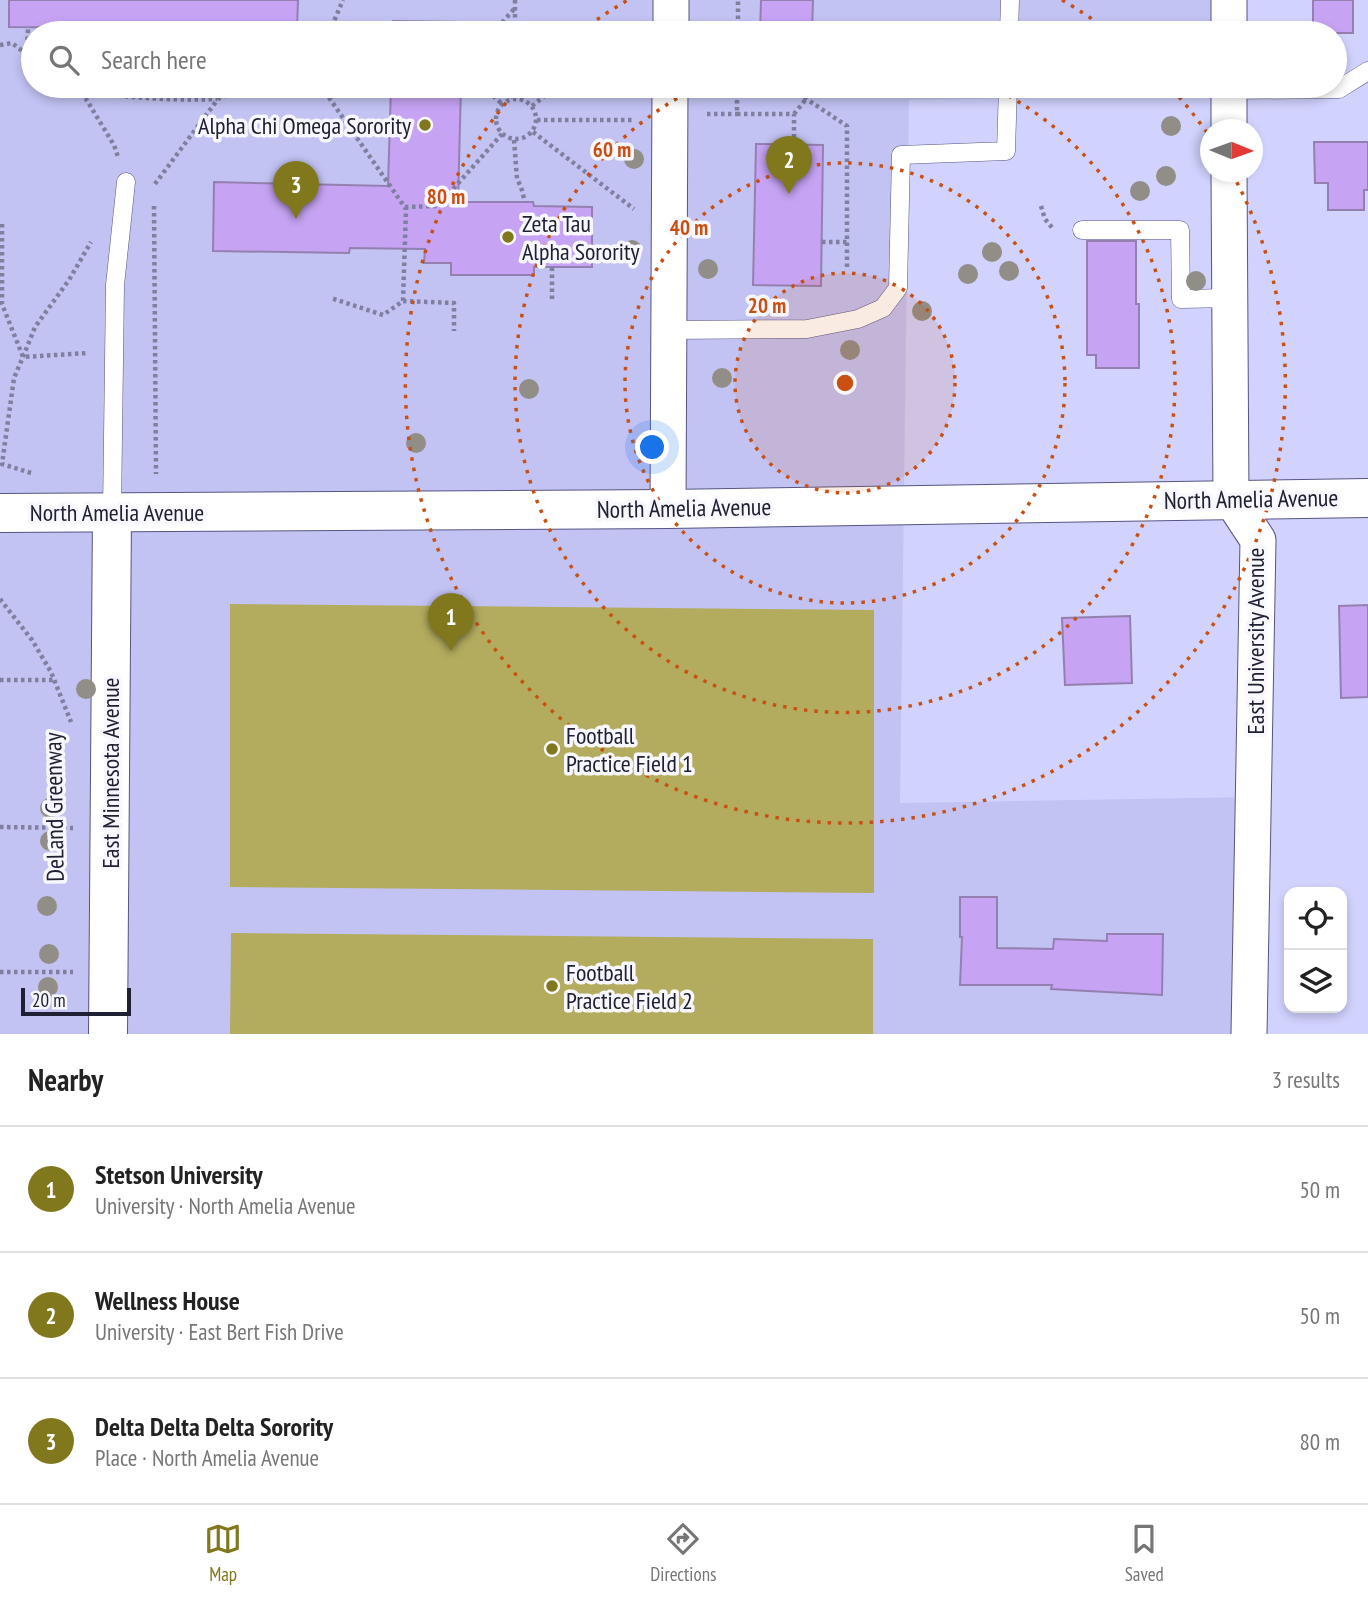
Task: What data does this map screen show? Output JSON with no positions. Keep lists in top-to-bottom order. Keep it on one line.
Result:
{"streets":{"main road":["North Amelia Avenue","East Minnesota Avenue"],"street":["East University Avenue"],"path":["DeLand Greenway"]},"crossings":[["North Amelia Avenue","East University Avenue"],["North Amelia Avenue","East Minnesota Avenue"]],"places":["Alpha Chi Omega Sorority","Zeta Tau Alpha Sorority","Football Practice Field 1","Football Practice Field 2"],"scale_bar":"20 m","north":"right","page":{"search":"Search here","pins":["2","3","1"],"scale":"20 m","heading":["Nearby","3 results"],"list":[{"mark":"1","name":"Stetson University","note":"University · North Amelia Avenue","value":"50 m"},{"mark":"2","name":"Wellness House","note":"University · East Bert Fish Drive","value":"50 m"},{"mark":"3","name":"Delta Delta Delta Sorority","note":"Place · North Amelia Avenue","value":"80 m"}],"nav":["Map","Directions","Saved"]},"rings":["60 m","80 m","40 m","20 m"]}
